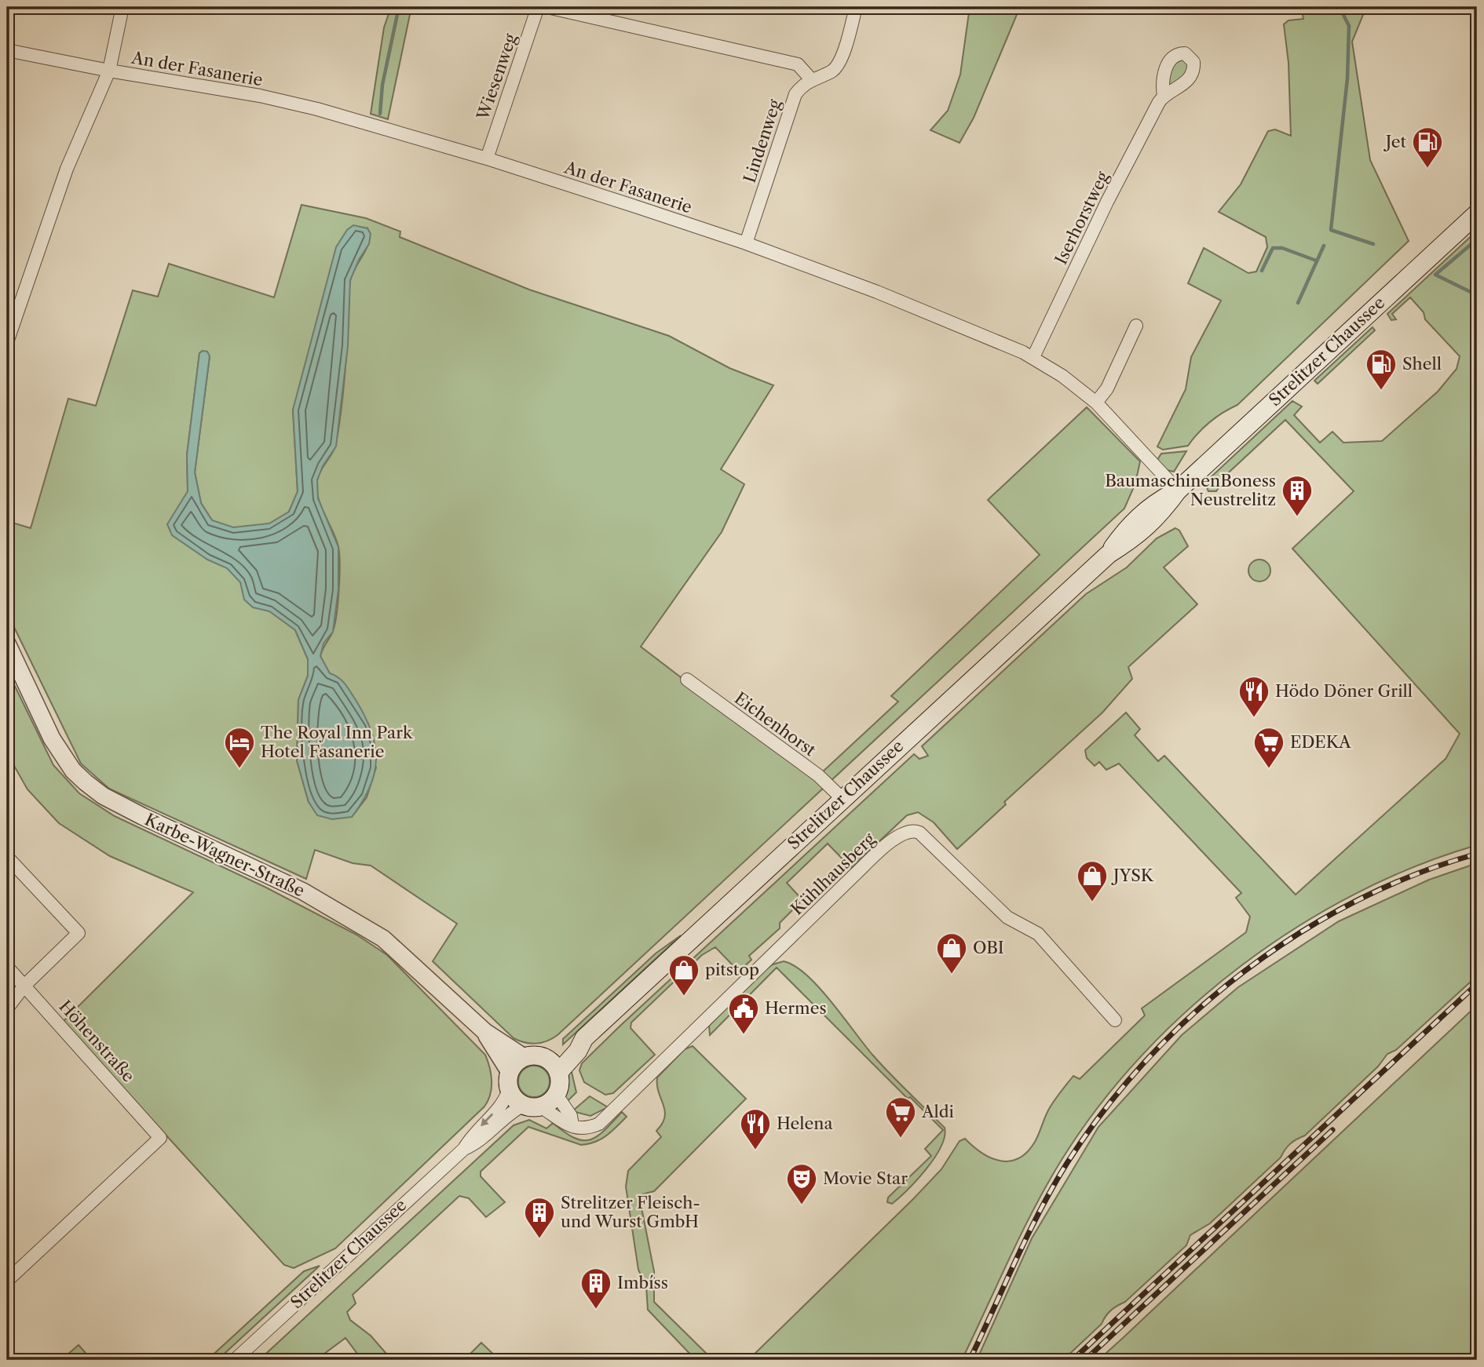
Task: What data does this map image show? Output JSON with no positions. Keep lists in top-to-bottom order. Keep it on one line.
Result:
{"streets":{"main road":["Strelitzer Chaussee"],"street":["An der Fasanerie","Wiesenweg","Lindenweg","Iserhorstweg","Eichenhorst","Karbe-Wagner-Straße","Kühlhausberg","Höhenstraße"]},"crossings":[["An der Fasanerie","Wiesenweg"],["An der Fasanerie","Lindenweg"],["An der Fasanerie","Iserhorstweg"],["An der Fasanerie","Strelitzer Chaussee"],["Strelitzer Chaussee","Eichenhorst"],["Strelitzer Chaussee","Karbe-Wagner-Straße"]],"places":{"fuel station":["Jet","Shell"],"building":["BaumaschinenBoness Neustrelitz","Strelitzer Fleisch- und Wurst GmbH","Imbíss"],"restaurant":["Hödo Döner Grill","Helena"],"hotel":["The Royal Inn Park Hotel Fasanerie"],"supermarket":["EDEKA","Aldi"],"shop":["JYSK","OBI","pitstop"],"public building":["Hermes"],"theatre":["Movie Star"]}}
